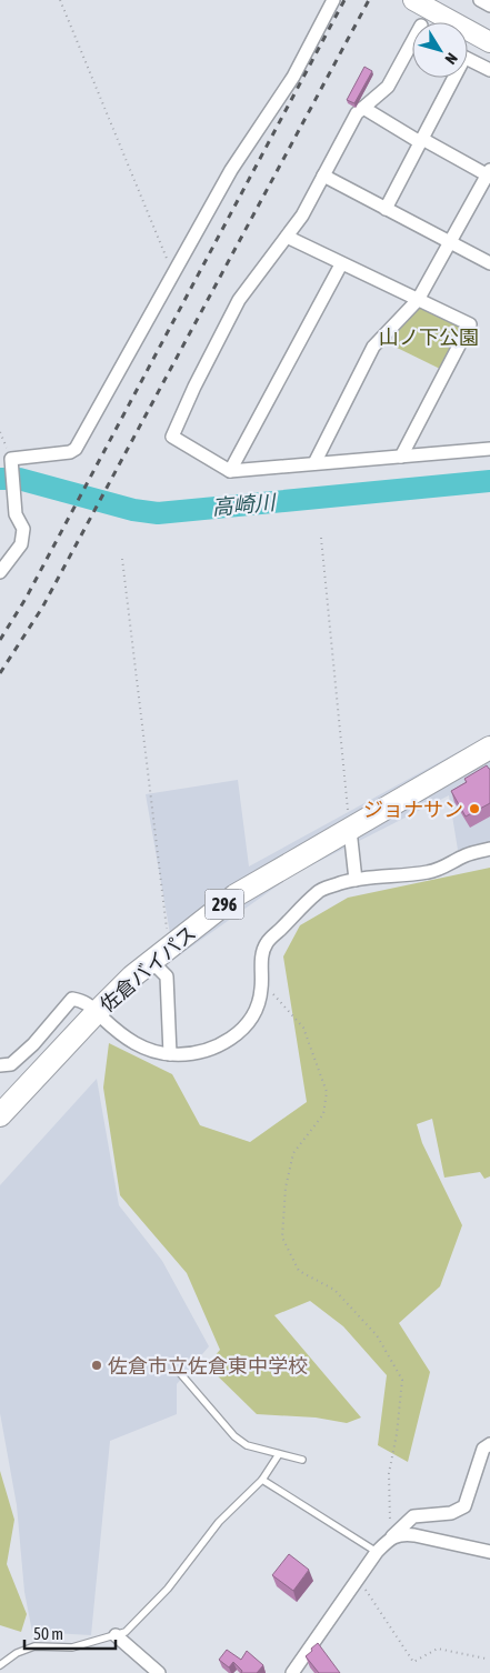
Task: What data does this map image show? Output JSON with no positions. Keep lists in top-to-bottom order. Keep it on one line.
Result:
{"streets":{"highway":["296","佐倉バイパス"]},"water":["高崎川"],"parks":["山ノ下公園"],"places":["ジョナサン","佐倉市立佐倉東中学校"],"scale_bar":"50 m","north":"bottom right"}
